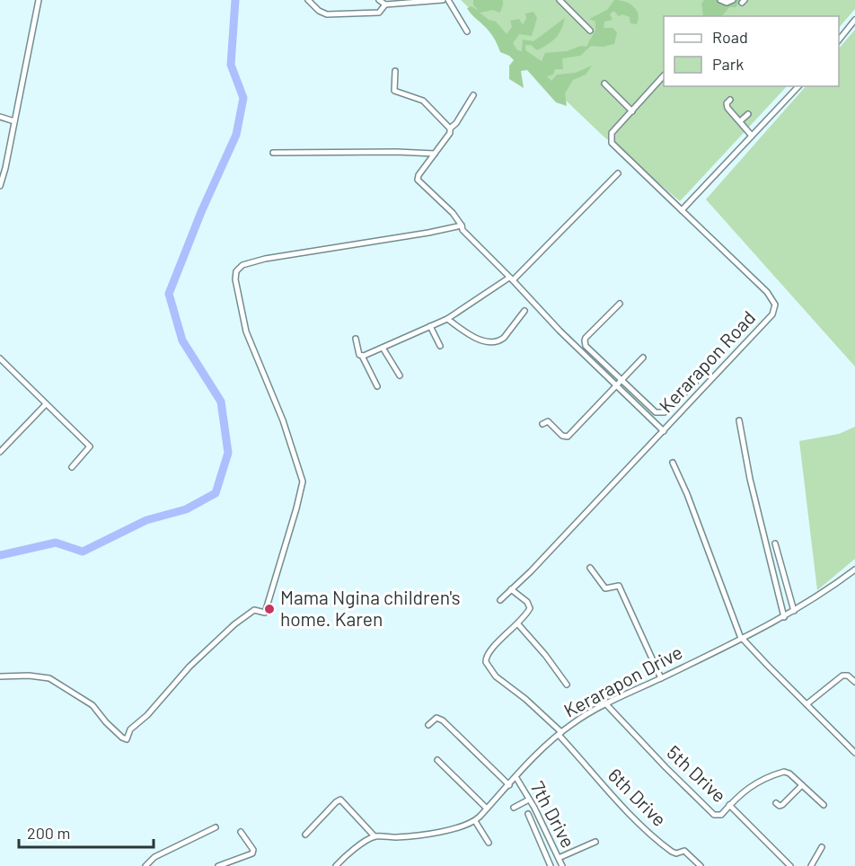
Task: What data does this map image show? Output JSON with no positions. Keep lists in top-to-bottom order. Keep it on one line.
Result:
{"streets":{"street":["Kerarapon Road","Kerarapon Drive","5th Drive","6th Drive","7th Drive"]},"crossings":[["Kerarapon Drive","5th Drive"],["Kerarapon Drive","6th Drive"],["Kerarapon Drive","7th Drive"]],"places":["Mama Ngina children's home. Karen"],"legend":["Road","Park"],"scale_bar":"200 m"}
